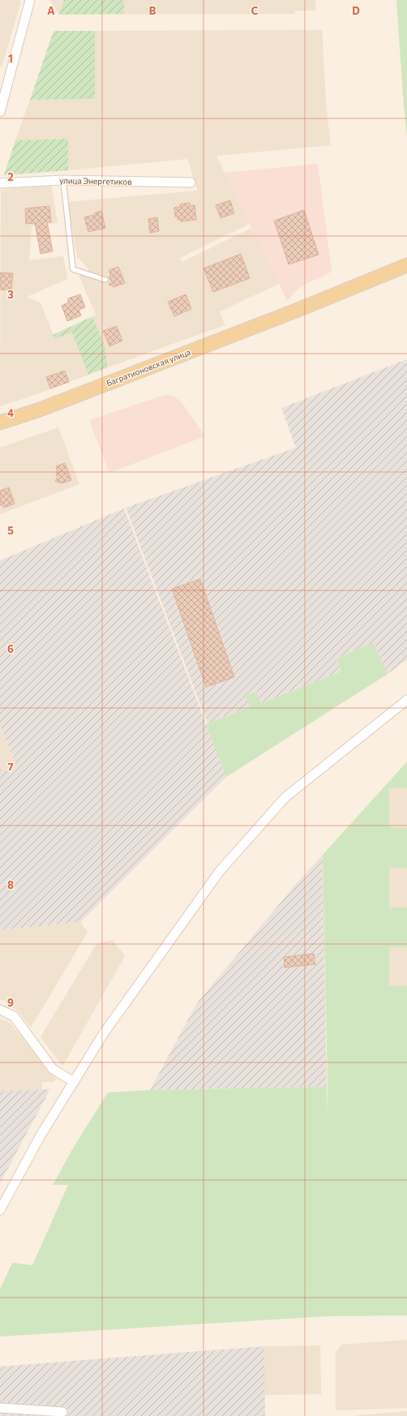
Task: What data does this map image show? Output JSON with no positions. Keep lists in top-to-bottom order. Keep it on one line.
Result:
{"streets":{"main road":["Багратионовская улица"],"street":["улица Энергетиков"]},"grid":{"columns":["A","B","C","D"],"rows":["1","2","3","4","5","6","7","8","9"]}}
